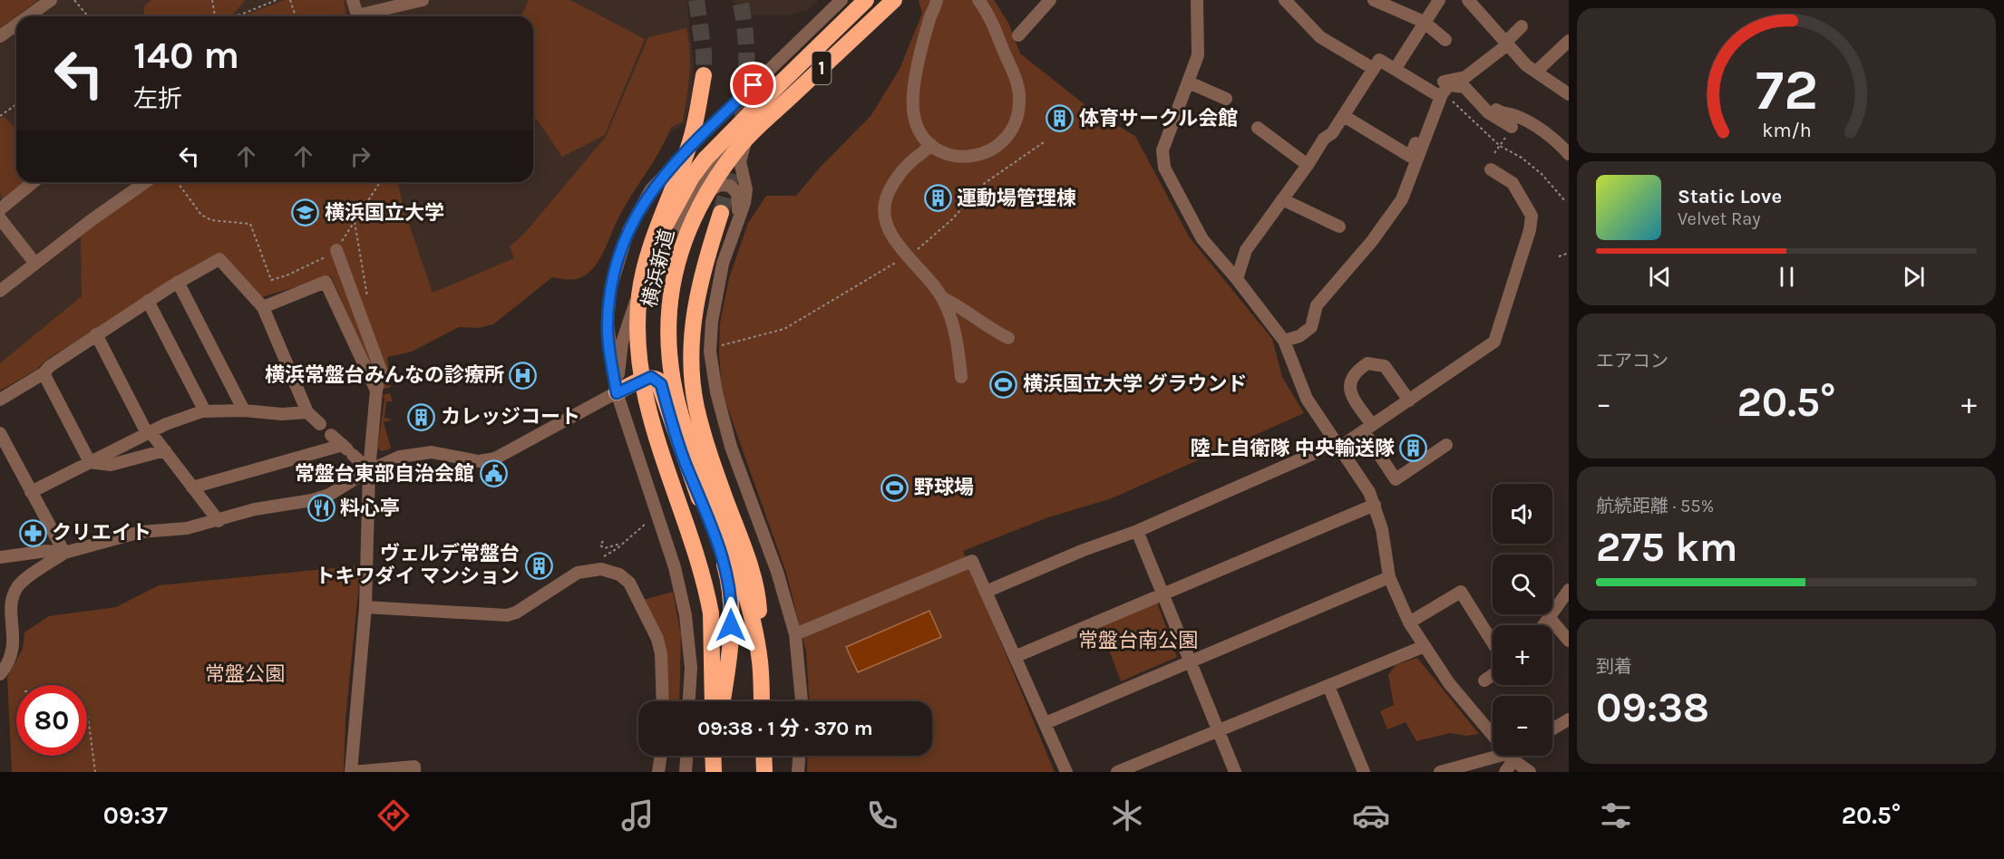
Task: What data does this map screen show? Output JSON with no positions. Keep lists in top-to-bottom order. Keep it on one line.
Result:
{"streets":{"highway":["1","横浜新道"]},"parks":["常盤台南公園","常盤公園"],"places":{"building":["体育サークル会館","運動場管理棟","カレッジコート","陸上自衛隊 中央輸送隊","ヴェルデ常盤台 トキワダイ マンション"],"school or university":["横浜国立大学"],"hospital":["横浜常盤台みんなの診療所"],"sports":["横浜国立大学 グラウンド","野球場"],"public building":["常盤台東部自治会館"],"restaurant":["料心亭"],"pharmacy":["クリエイト"]},"page":{"turn":["140 m","左折"],"song":["Static Love","Velvet Ray"],"tile":["エアコン",["航続距離 · 55%","275 km"],["到着","09:38"]],"heat":["−","20.5°","+"],"map_buttons":["+","−"],"limit":"80","trip":"09:38 · 1 分 · 370 m","tabs":["09:37","20.5°"],"gauge":["72","km/h"]}}
